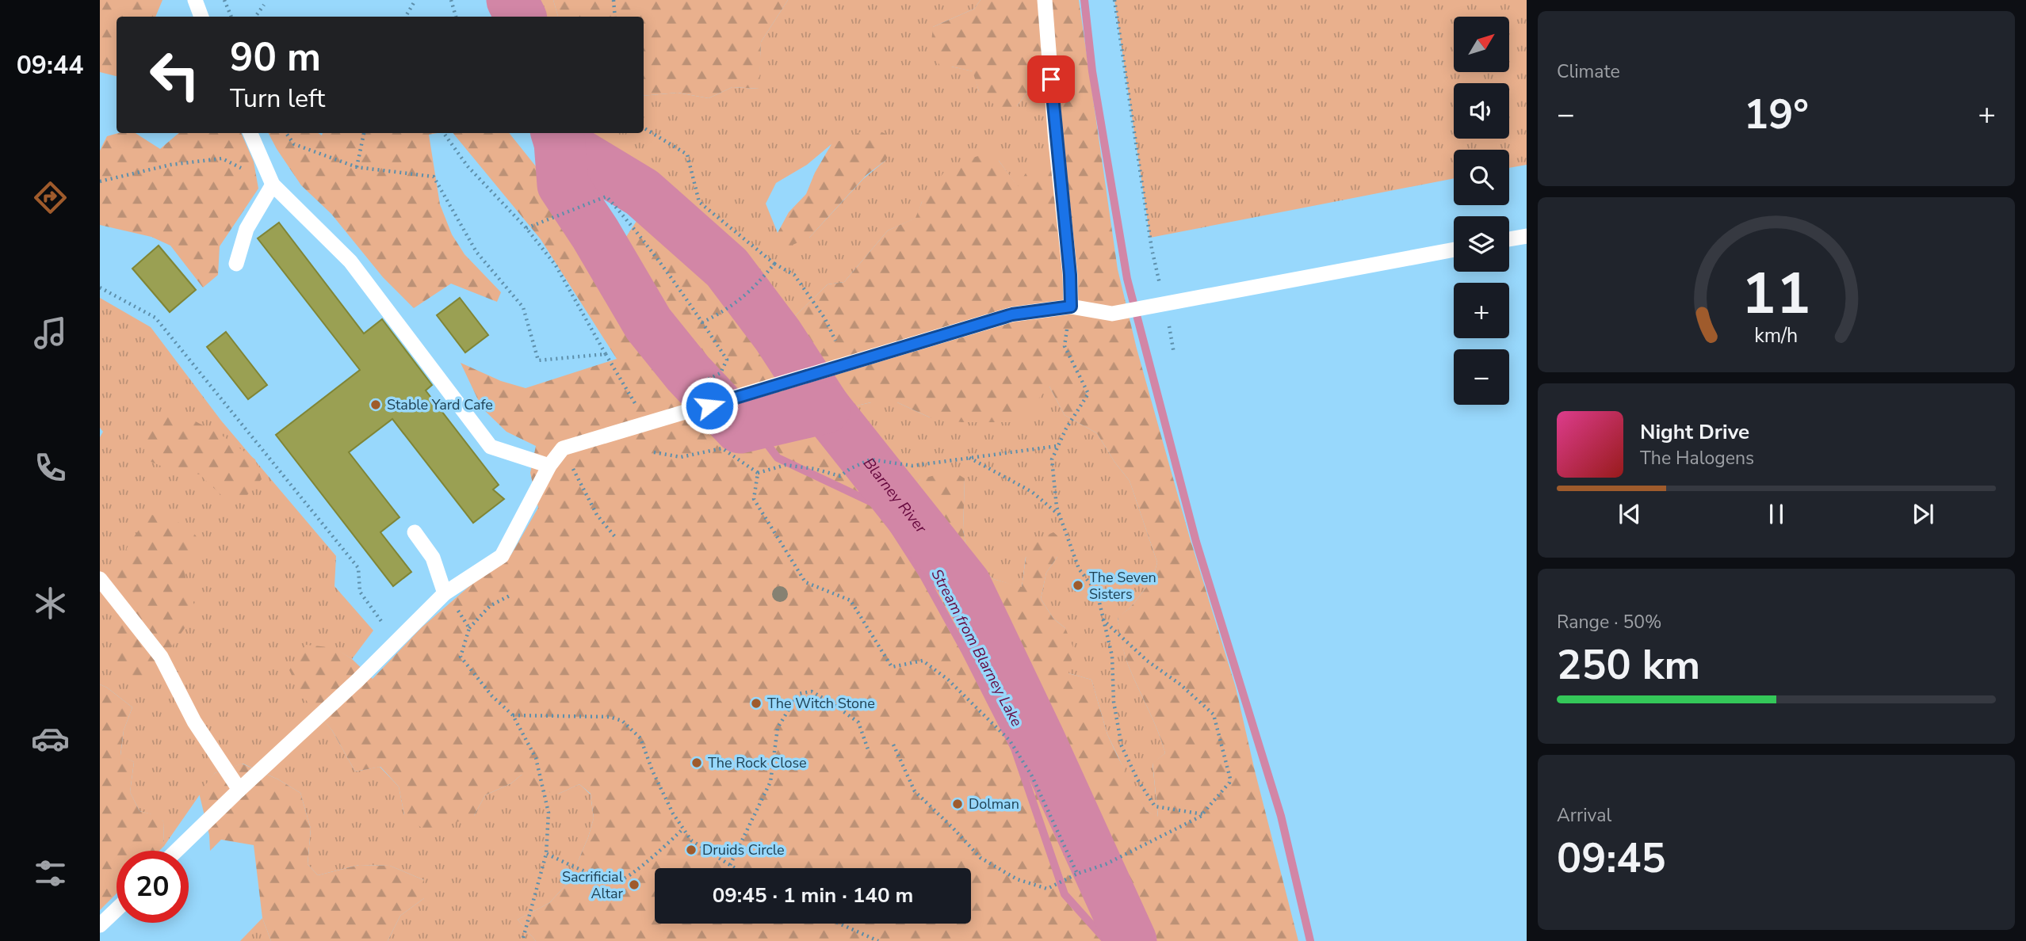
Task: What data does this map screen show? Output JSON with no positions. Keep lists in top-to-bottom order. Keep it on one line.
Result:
{"water":["Blarney River","Stream from Blarney Lake"],"places":["Stable Yard Cafe","The Seven Sisters","The Witch Stone","The Rock Close","Dolman","Druids Circle","Sacrificial Altar"],"north":"top right","page":{"tabs":"09:44","tile":["Climate",["Range · 50%","250 km"],["Arrival","09:45"]],"map_buttons":["+","−"],"turn":["90 m","Turn left"],"heat":["−","19°","+"],"song":["Night Drive","The Halogens"],"limit":"20","trip":"09:45 · 1 min · 140 m","gauge":["11","km/h"]}}
